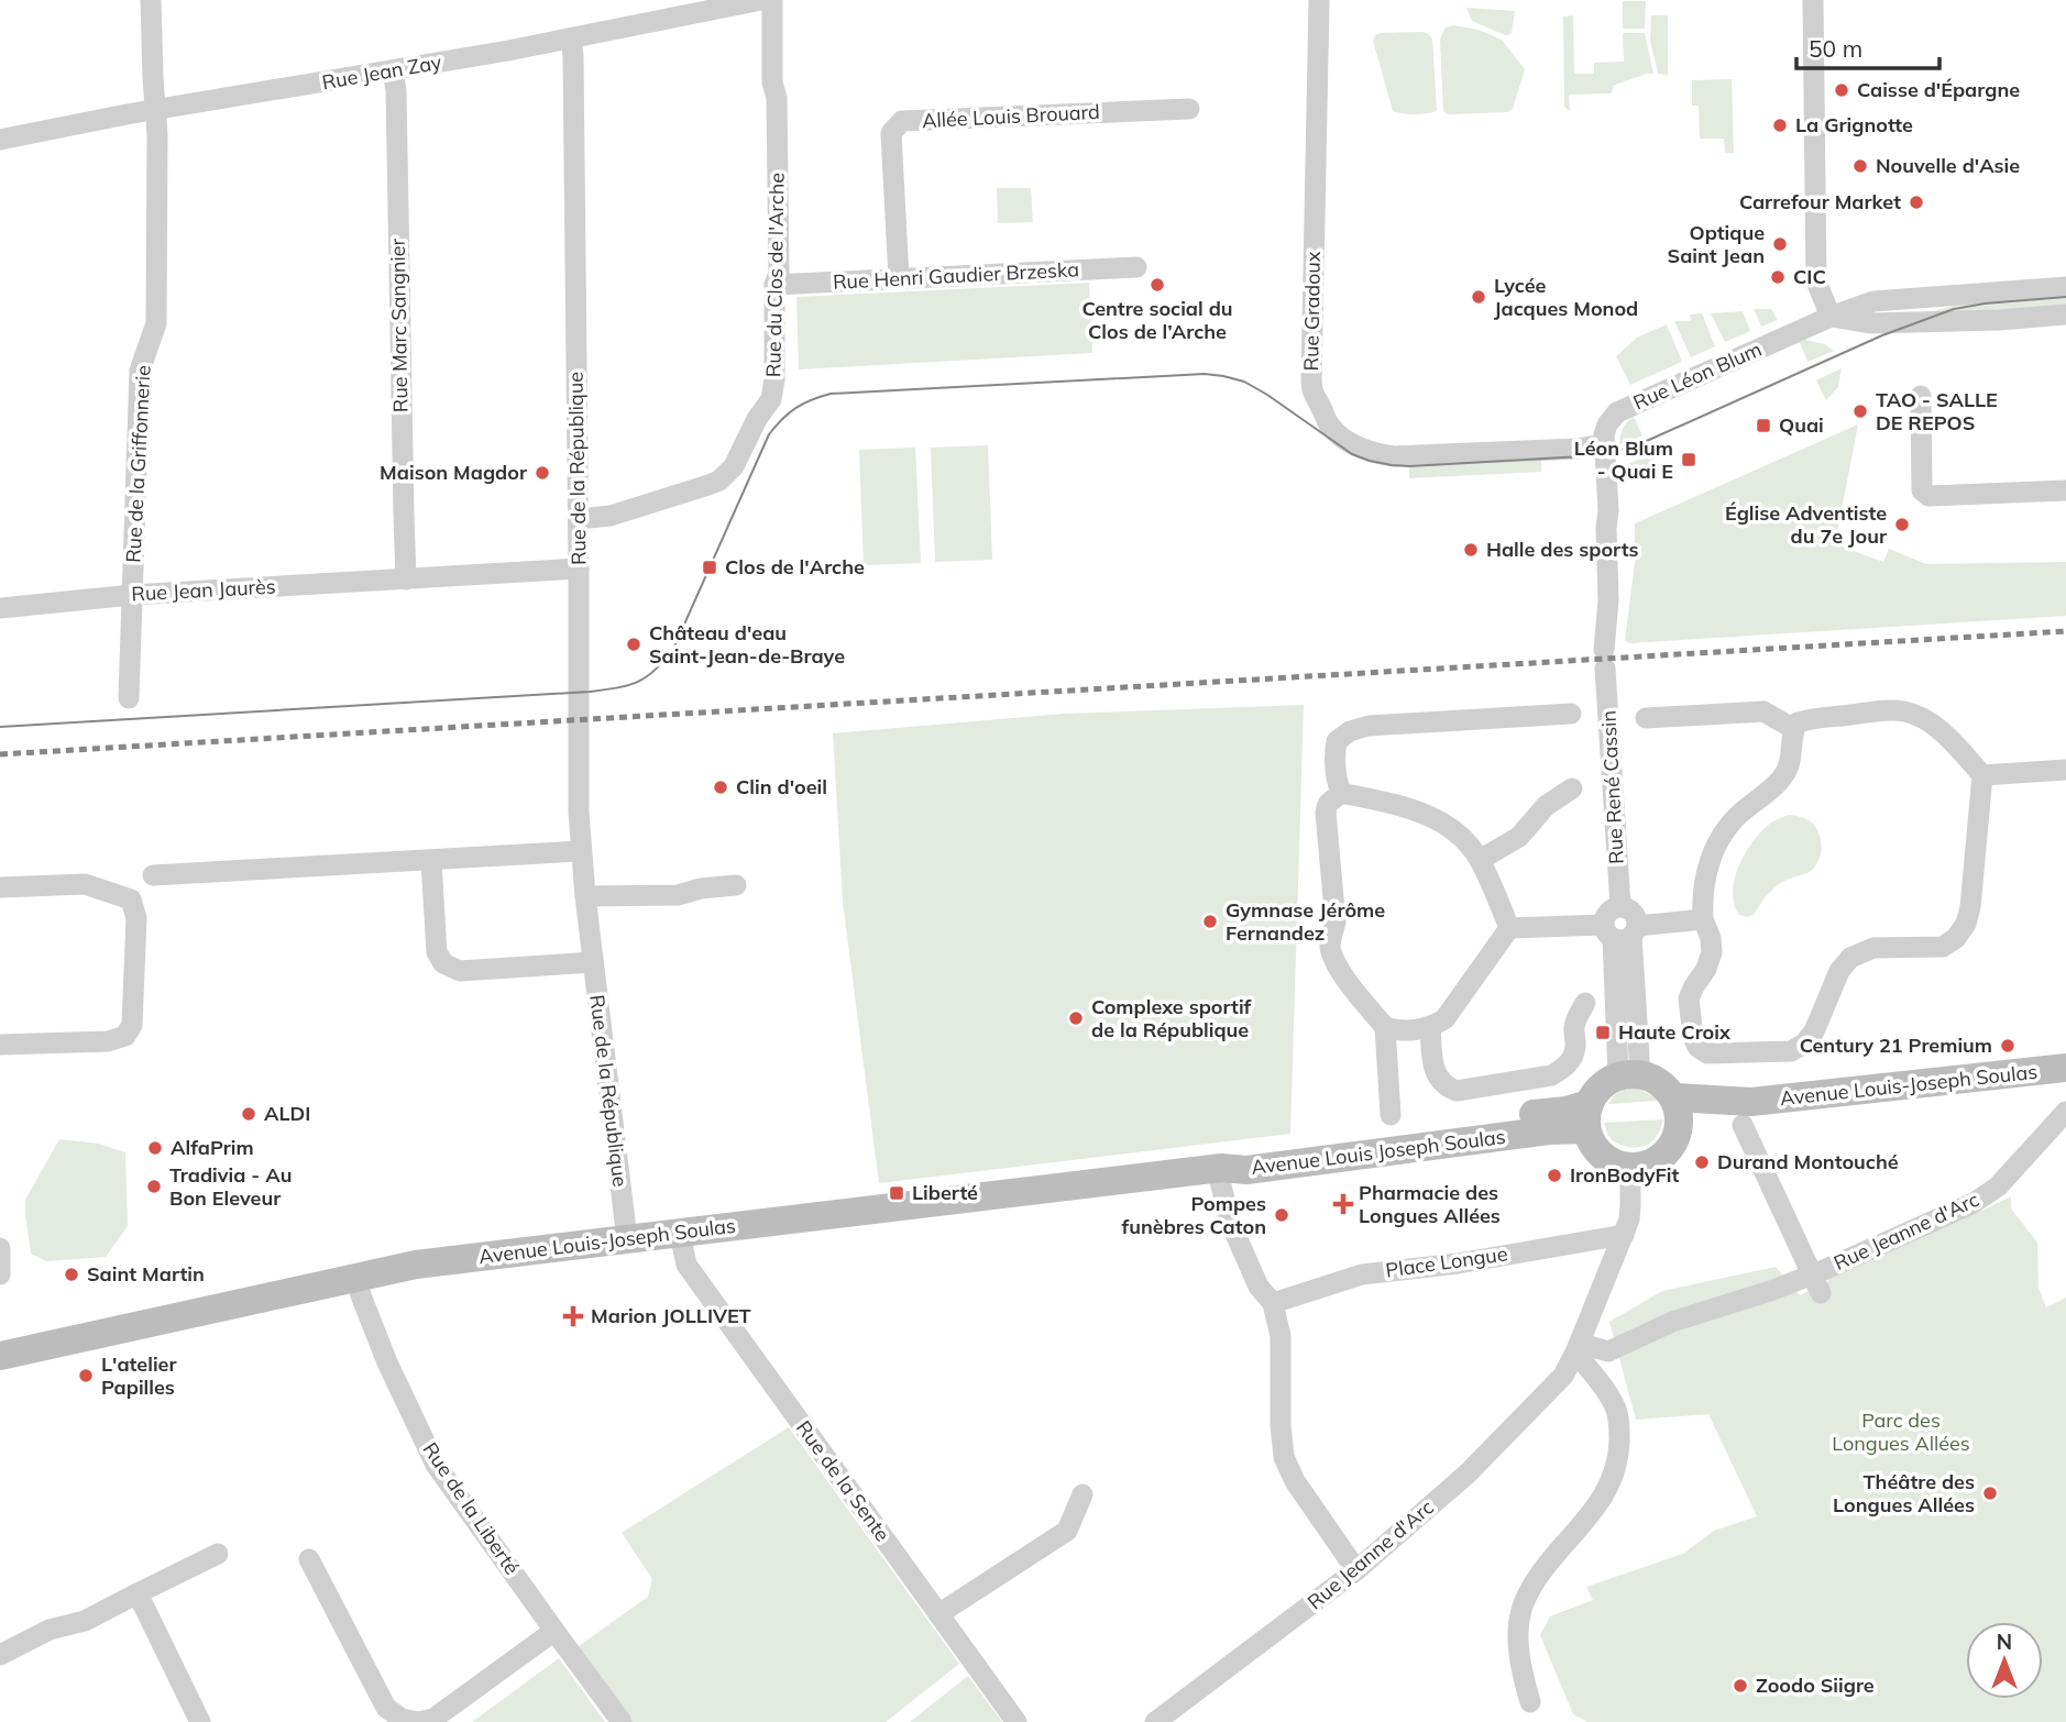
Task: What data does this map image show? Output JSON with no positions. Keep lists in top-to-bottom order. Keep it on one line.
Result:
{"streets":{"main road":["Avenue Louis-Joseph Soulas","Avenue Louis Joseph Soulas"],"street":["Rue Jean Zay","Allée Louis Brouard","Rue du Clos de l'Arche","Rue Henri Gaudier Brzeska","Rue Gradoux","Rue Marc Sangnier","Rue Léon Blum","Rue de la Griffonnerie","Rue de la République","Rue Jean Jaurès","Rue René Cassin","Rue Jeanne d'Arc","Place Longue","Rue de la Sente","Rue de la Liberté"]},"crossings":[["Rue Jean Zay","Rue Marc Sangnier"],["Rue Jean Zay","Rue de la Griffonnerie"],["Rue Jean Zay","Rue de la République"],["Allée Louis Brouard","Rue Henri Gaudier Brzeska"],["Rue du Clos de l'Arche","Rue Henri Gaudier Brzeska"],["Rue du Clos de l'Arche","Rue de la République"],["Rue Gradoux","Rue Léon Blum"],["Rue Gradoux","Rue René Cassin"],["Rue Marc Sangnier","Rue Jean Jaurès"],["Rue Léon Blum","Rue René Cassin"],["Rue de la Griffonnerie","Rue Jean Jaurès"],["Rue de la République","Rue Jean Jaurès"],["Rue de la République","Avenue Louis-Joseph Soulas"],["Avenue Louis-Joseph Soulas","Avenue Louis Joseph Soulas"],["Avenue Louis-Joseph Soulas","Rue de la Sente"],["Avenue Louis-Joseph Soulas","Rue de la Liberté"]],"parks":["Parc des Longues Allées"],"places":{"other":["Caisse d'Épargne","La Grignotte","Nouvelle d'Asie","Carrefour Market","Optique Saint Jean","CIC","Centre social du Clos de l’Arche","Lycée Jacques Monod","TAO - SALLE DE REPOS","Maison Magdor","Église Adventiste du 7e Jour","Halle des sports","Château d'eau Saint-Jean-de-Braye","Clin d'oeil","Gymnase Jérôme Fernandez","Complexe sportif de la République","Century 21 Premium","ALDI","AlfaPrim","Durand Montouché","IronBodyFit","Tradivia - Au Bon Eleveur","Pompes funèbres Caton","Saint Martin","L'atelier Papilles","Théâtre des Longues Allées","Zoodo Siigre"],"transit":["Quai","Léon Blum - Quai E","Clos de l'Arche","Haute Croix","Liberté"],"health":["Pharmacie des Longues Allées","Marion JOLLIVET"]},"scale_bar":"50 m","north":"top"}
